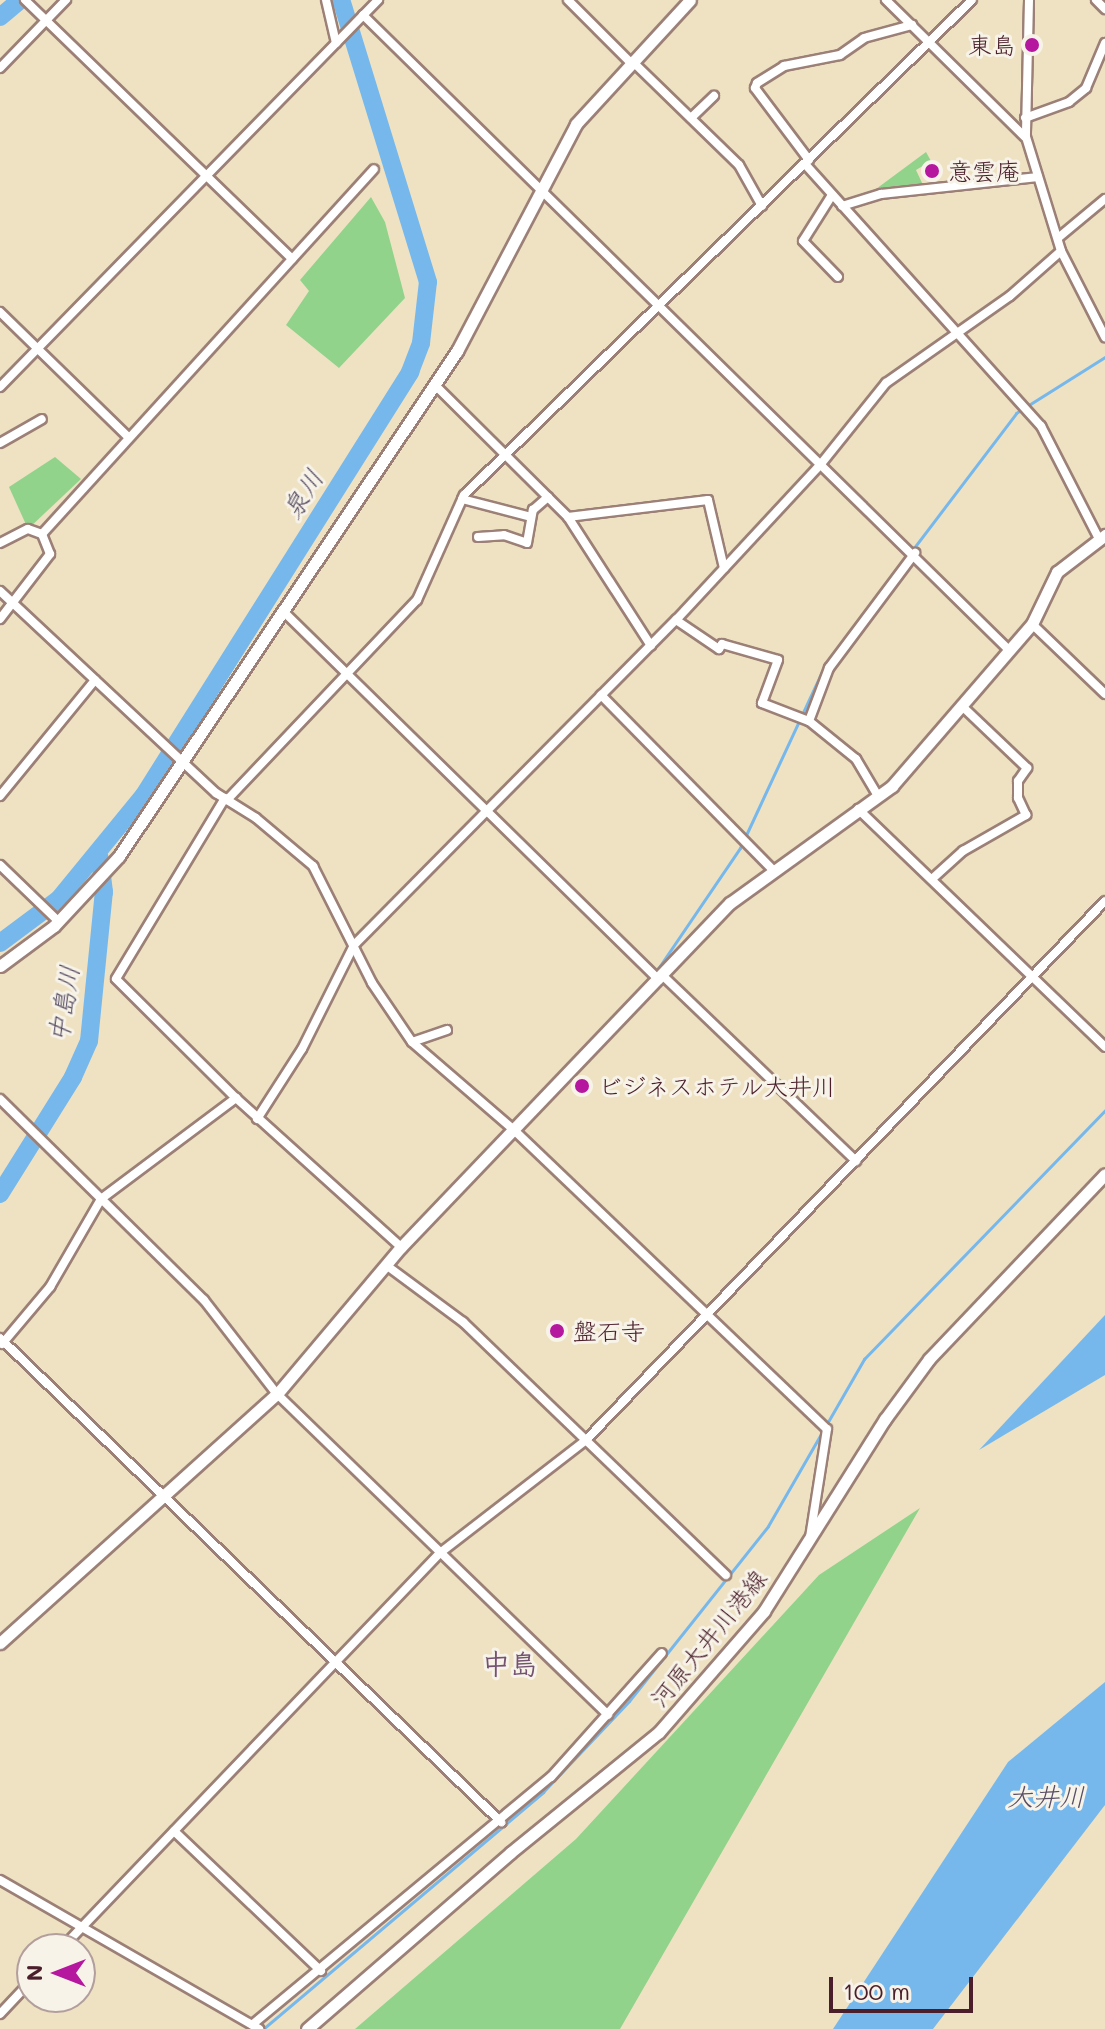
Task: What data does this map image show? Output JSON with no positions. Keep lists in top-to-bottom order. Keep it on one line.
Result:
{"streets":{"street":["河原大井川港線"]},"districts":["中島"],"water":["泉川","中島川","大井川"],"places":["東島","意雲庵","ビジネスホテル大井川","盤石寺"],"scale_bar":"100 m","north":"left"}
